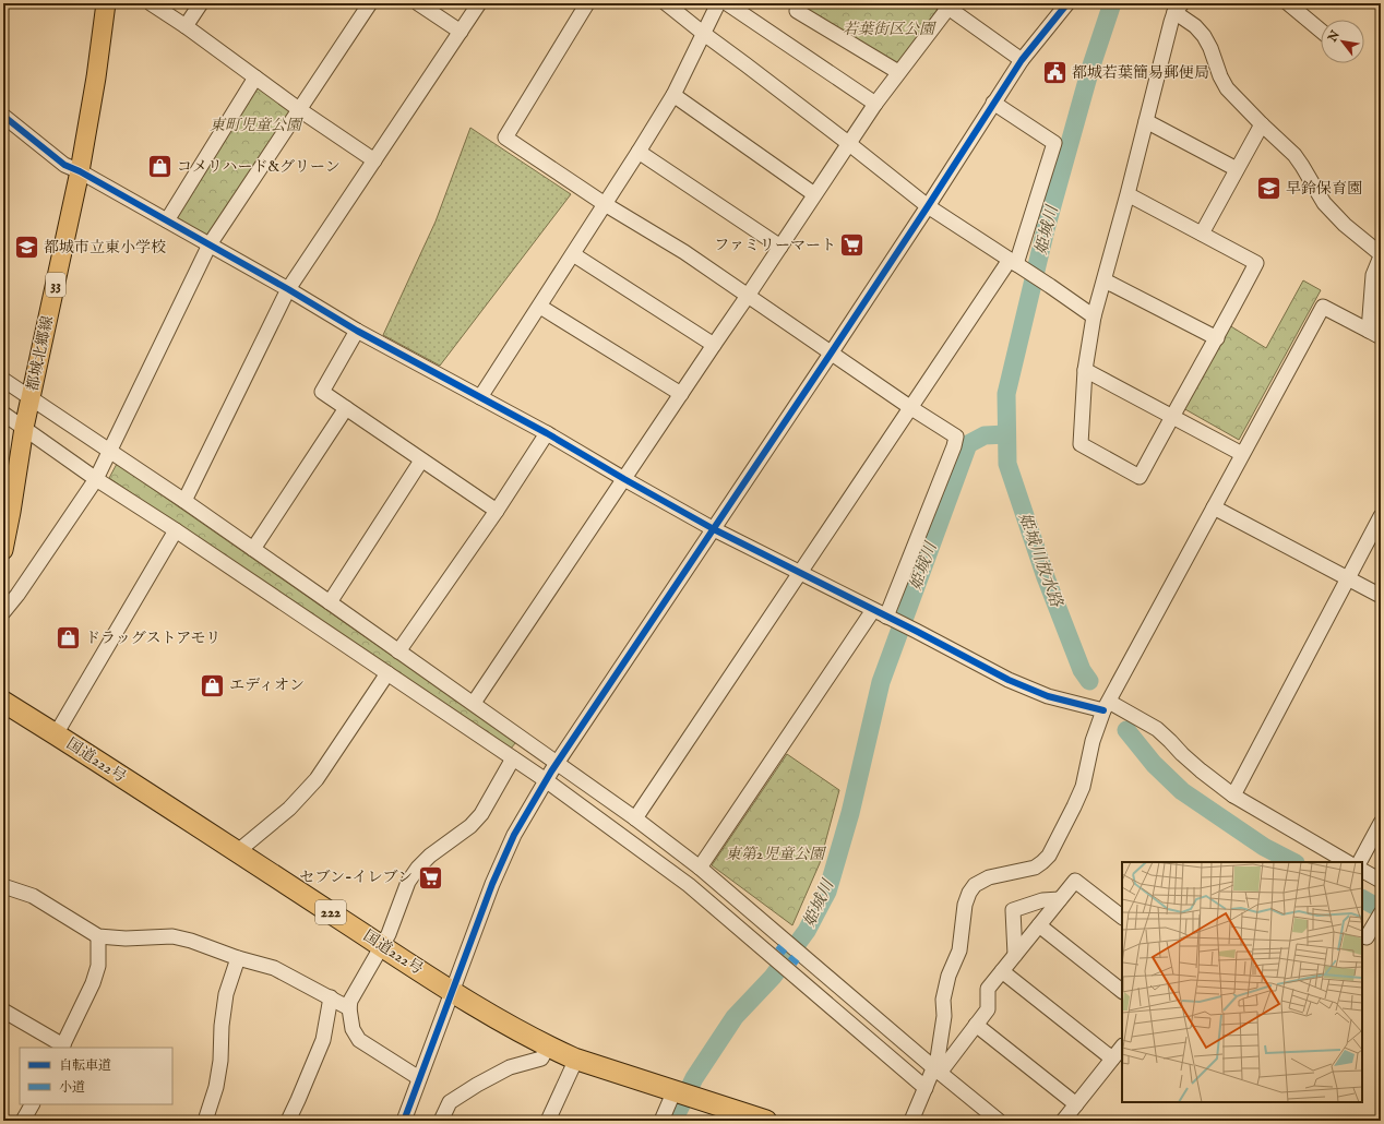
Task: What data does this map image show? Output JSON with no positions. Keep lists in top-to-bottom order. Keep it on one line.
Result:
{"streets":{"highway":["国道222号","222"],"main road":["33","都城北郷線"]},"water":["姫城川","姫城川放水路"],"parks":["若葉街区公園","東町児童公園","東第2児童公園"],"places":{"public building":["都城若葉簡易郵便局"],"shop":["コメリハード&グリーン","ドラッグストアモリ","エディオン"],"school or university":["早鈴保育園","都城市立東小学校"],"supermarket":["ファミリーマート","セブン-イレブン"]},"legend":["自転車道","小道"],"north":"top left"}
